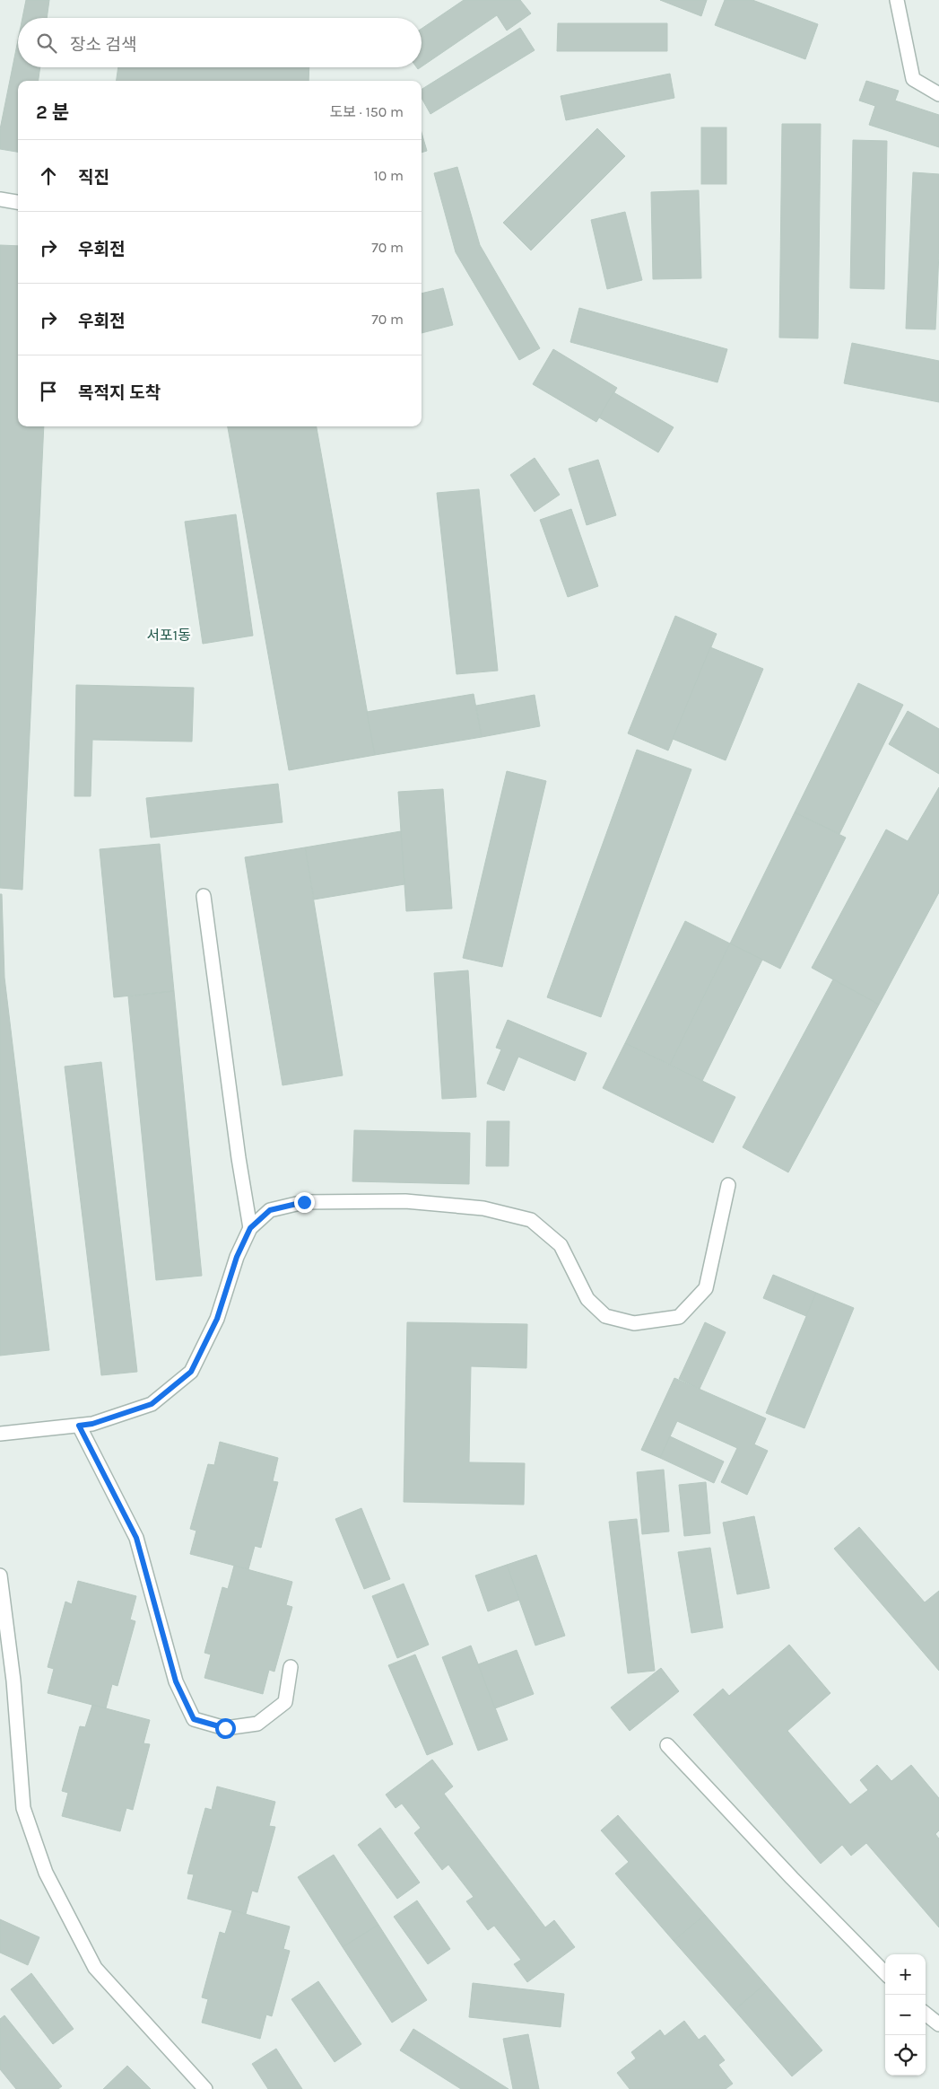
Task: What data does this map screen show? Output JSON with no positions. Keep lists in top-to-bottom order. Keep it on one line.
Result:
{"districts":["서포1동"],"page":{"search":"장소 검색","heading":["2 분","도보 · 150 m"],"list":[["직진","10 m"],["우회전","70 m"],["우회전","70 m"],"목적지 도착"],"map_buttons":["+","−"]}}
